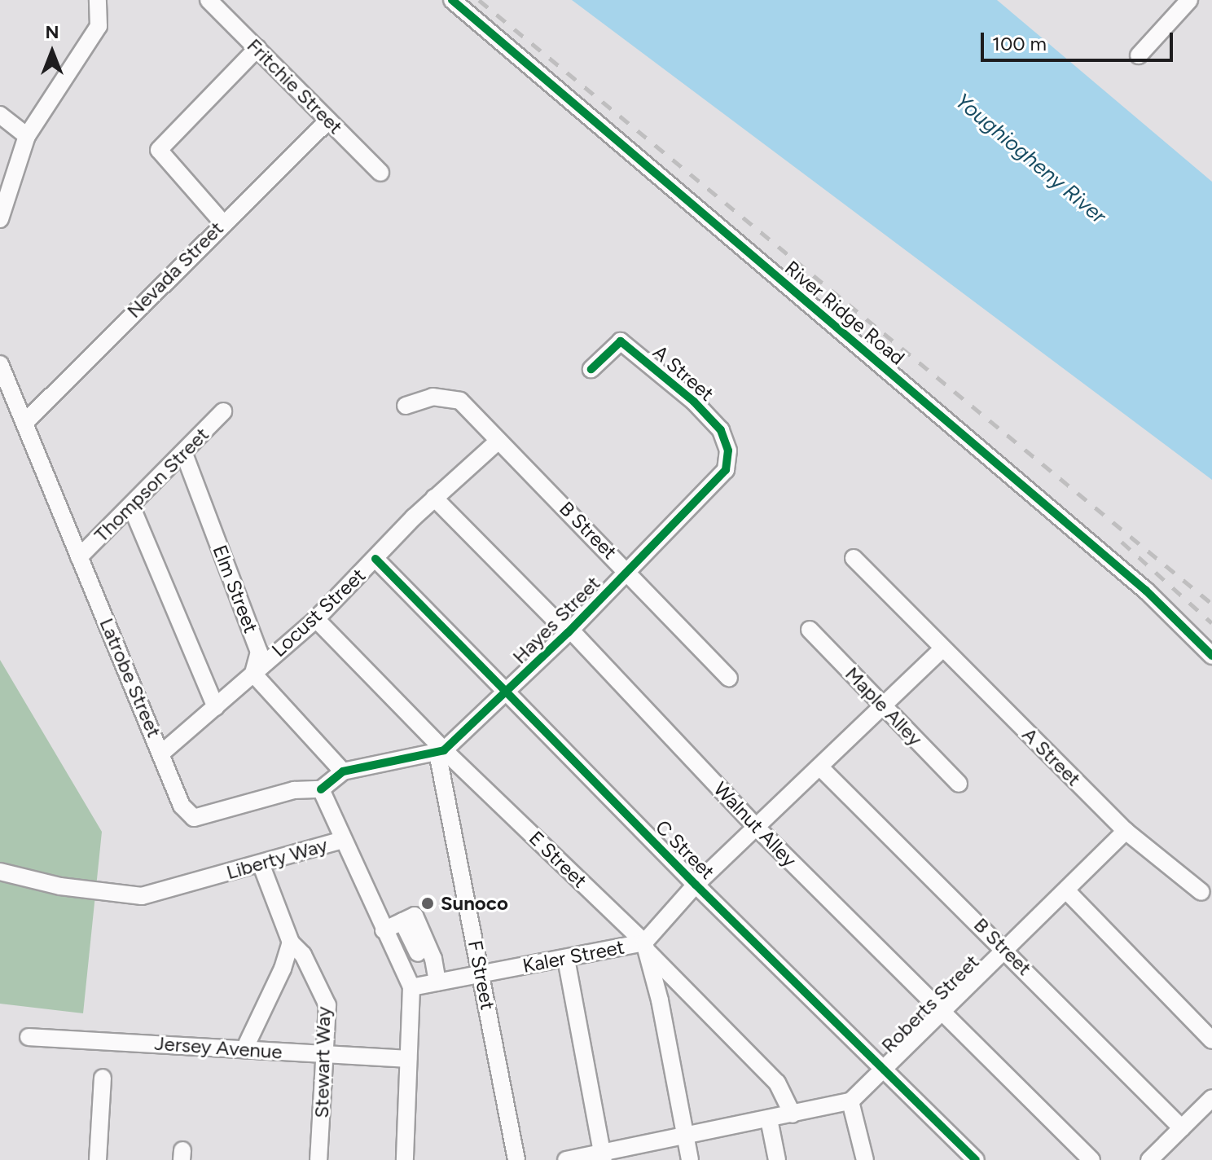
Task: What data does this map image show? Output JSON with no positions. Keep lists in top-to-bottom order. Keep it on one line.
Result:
{"streets":{"street":["Fritchie Street","Nevada Street","River Ridge Road","A Street","Thompson Street","B Street","Elm Street","Locust Street","Hayes Street","Latrobe Street","Maple Alley","Walnut Alley","C Street","Liberty Way","E Street","Kaler Street","F Street","Roberts Street","Jersey Avenue","Stewart Way"]},"crossings":[["Fritchie Street","Nevada Street"],["Nevada Street","Latrobe Street"],["A Street","Hayes Street"],["A Street","Kaler Street"],["A Street","Roberts Street"],["Thompson Street","Elm Street"],["Thompson Street","Latrobe Street"],["B Street","Locust Street"],["B Street","Hayes Street"],["B Street","Kaler Street"],["B Street","Roberts Street"],["Elm Street","Locust Street"],["Locust Street","Latrobe Street"],["Locust Street","Walnut Alley"],["Locust Street","C Street"],["Locust Street","E Street"],["Hayes Street","Walnut Alley"],["Hayes Street","C Street"],["Hayes Street","E Street"],["Hayes Street","F Street"],["Maple Alley","Kaler Street"],["Walnut Alley","Kaler Street"],["Walnut Alley","Roberts Street"],["C Street","Kaler Street"],["C Street","Roberts Street"],["Liberty Way","Kaler Street"],["Liberty Way","Jersey Avenue"],["Liberty Way","Stewart Way"],["E Street","Kaler Street"],["E Street","F Street"],["E Street","Roberts Street"],["Kaler Street","F Street"],["Jersey Avenue","Stewart Way"]],"water":["Youghiogheny River"],"places":["Sunoco"],"scale_bar":"100 m","north":"top"}
